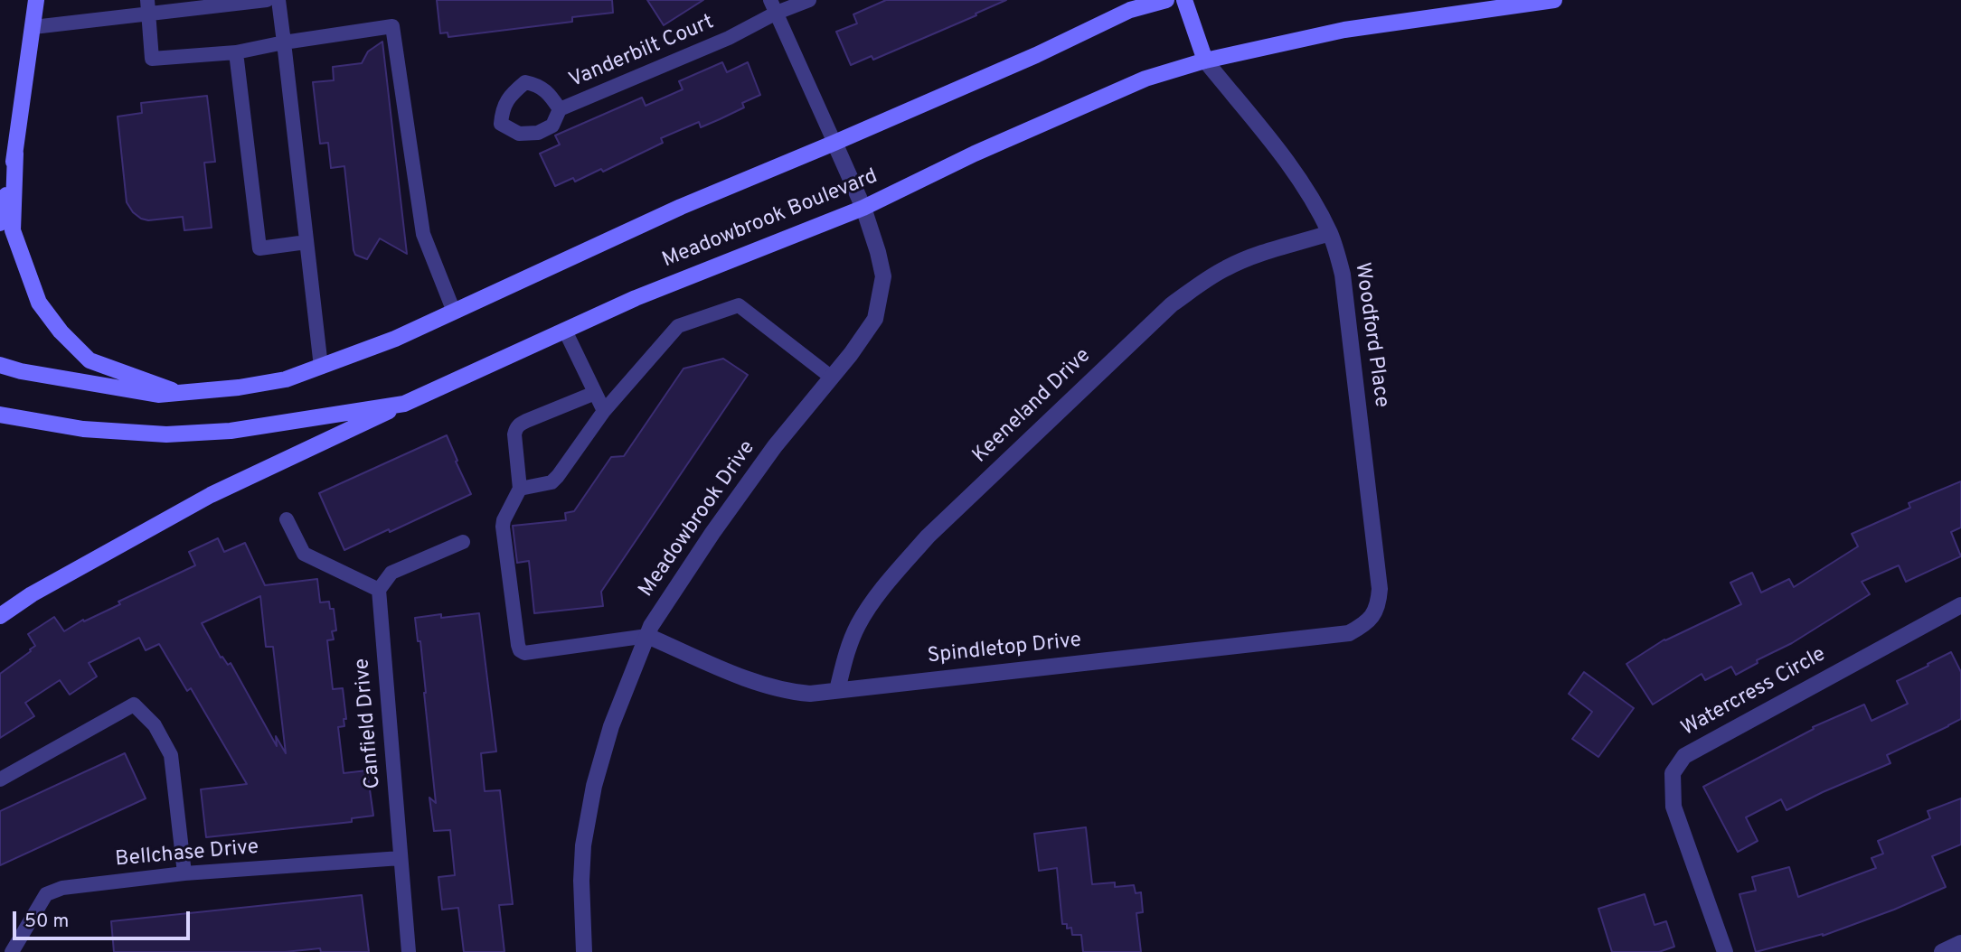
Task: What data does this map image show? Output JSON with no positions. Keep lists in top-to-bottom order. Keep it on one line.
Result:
{"streets":{"main road":["Meadowbrook Boulevard"],"street":["Woodford Place","Keeneland Drive","Meadowbrook Drive","Spindletop Drive","Watercress Circle"],"lane":["Vanderbilt Court","Canfield Drive","Bellchase Drive"]},"crossings":[["Meadowbrook Boulevard","Woodford Place"],["Meadowbrook Boulevard","Meadowbrook Drive"],["Woodford Place","Keeneland Drive"],["Woodford Place","Spindletop Drive"],["Keeneland Drive","Spindletop Drive"],["Meadowbrook Drive","Spindletop Drive"],["Canfield Drive","Bellchase Drive"]],"scale_bar":"50 m"}
